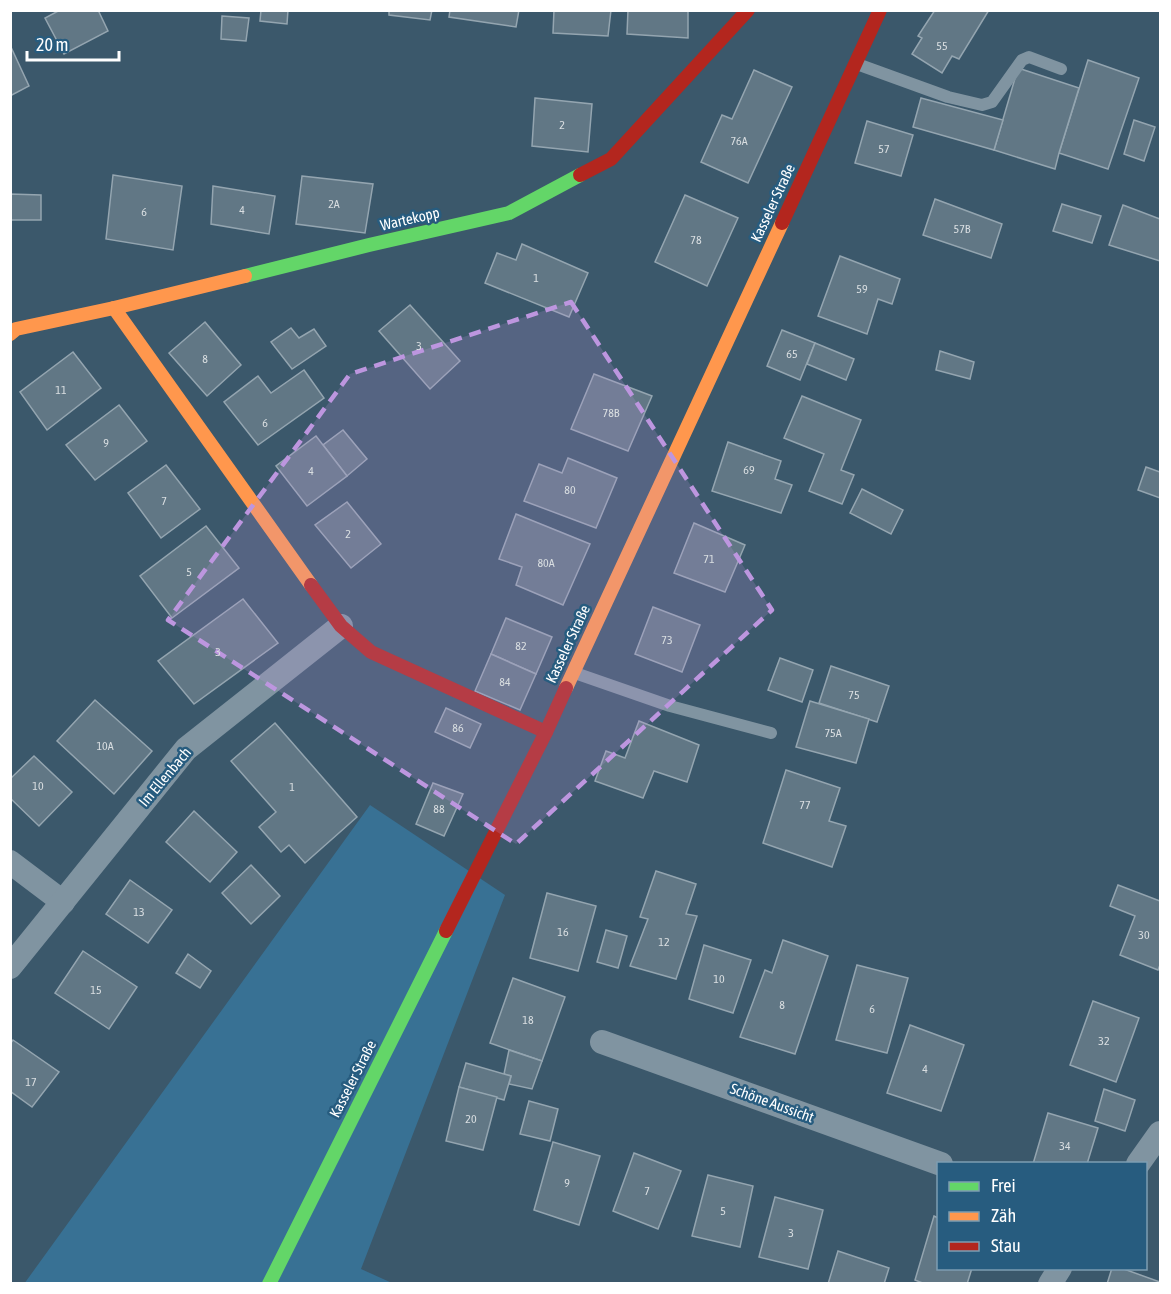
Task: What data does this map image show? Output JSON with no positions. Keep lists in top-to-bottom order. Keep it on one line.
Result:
{"streets":{"street":["Kasseler Straße","Wartekopp","Im Ellenbach","Schöne Aussicht"]},"house_numbers":["55","2","76A","57","2A","4","6","57B","78","1","59","3","65","8","11","78B","6","9","69","4","80","7","2","71","80A","5","73","82","3","84","75","86","75A","10A","10","1","77","88","13","16","30","12","10","15","8","6","18","32","4","17","20","34","9","7","5","3"],"legend":["Frei","Zäh","Stau"],"scale_bar":"20 m"}
